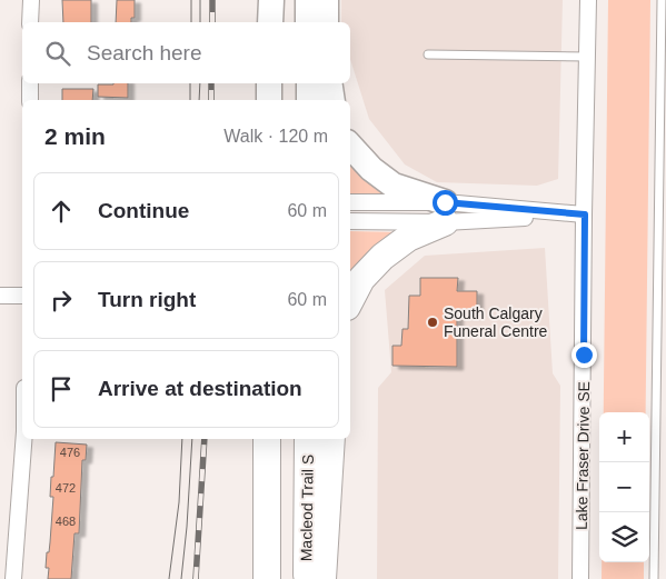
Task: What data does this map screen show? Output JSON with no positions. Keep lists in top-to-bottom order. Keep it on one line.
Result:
{"streets":{"highway":["Macleod Trail S"],"street":["Lake Fraser Drive SE"]},"places":["South Calgary Funeral Centre"],"house_numbers":["476","472","468"],"page":{"search":"Search here","heading":["2 min","Walk · 120 m"],"list":[["Continue","60 m"],["Turn right","60 m"],"Arrive at destination"],"map_buttons":["+","−"]}}
